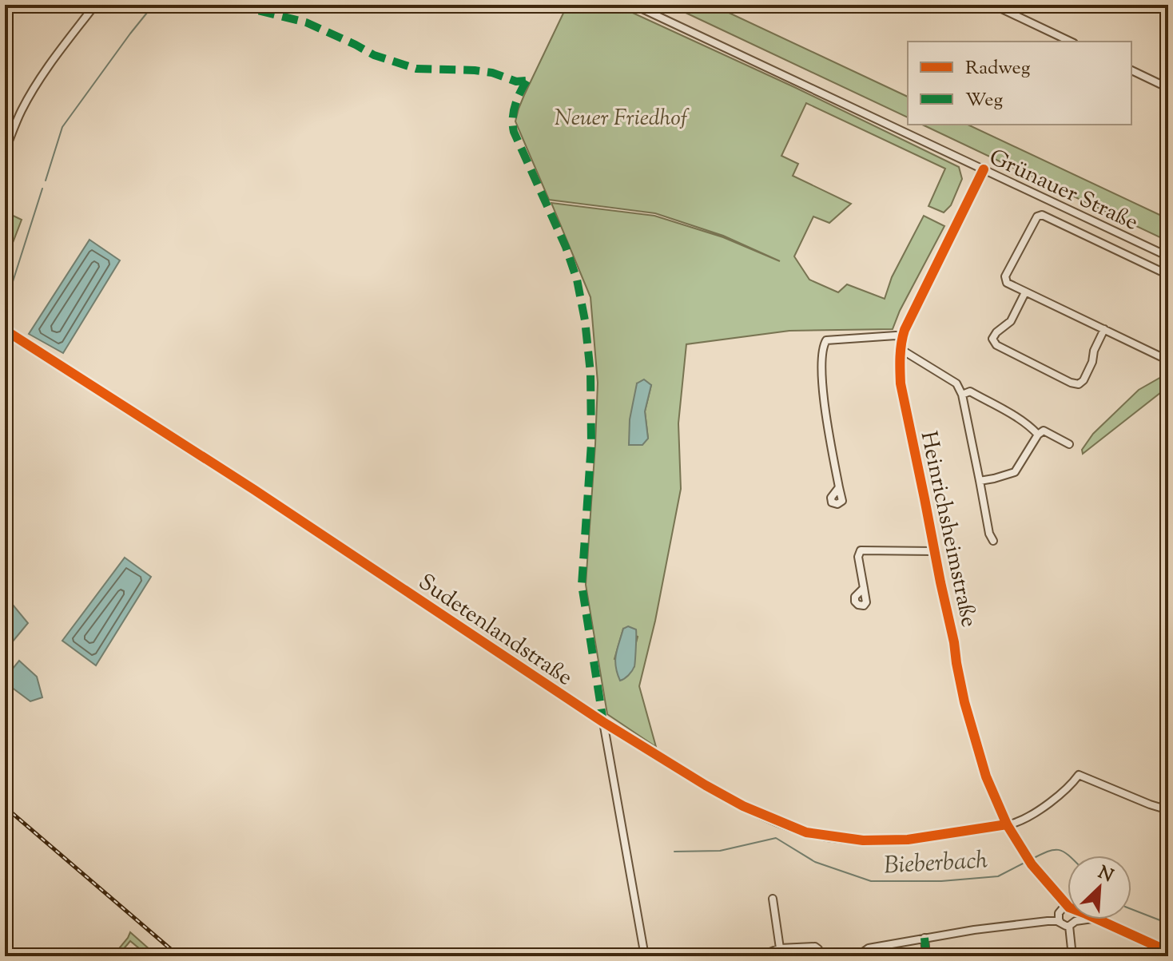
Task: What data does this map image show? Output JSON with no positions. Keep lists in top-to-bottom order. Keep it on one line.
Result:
{"streets":{"street":["Grünauer Straße","Heinrichsheimstraße","Sudetenlandstraße"]},"crossings":[["Grünauer Straße","Heinrichsheimstraße"],["Heinrichsheimstraße","Sudetenlandstraße"]],"water":["Bieberbach"],"parks":["Neuer Friedhof"],"legend":["Radweg","Weg"],"north":"top right"}
